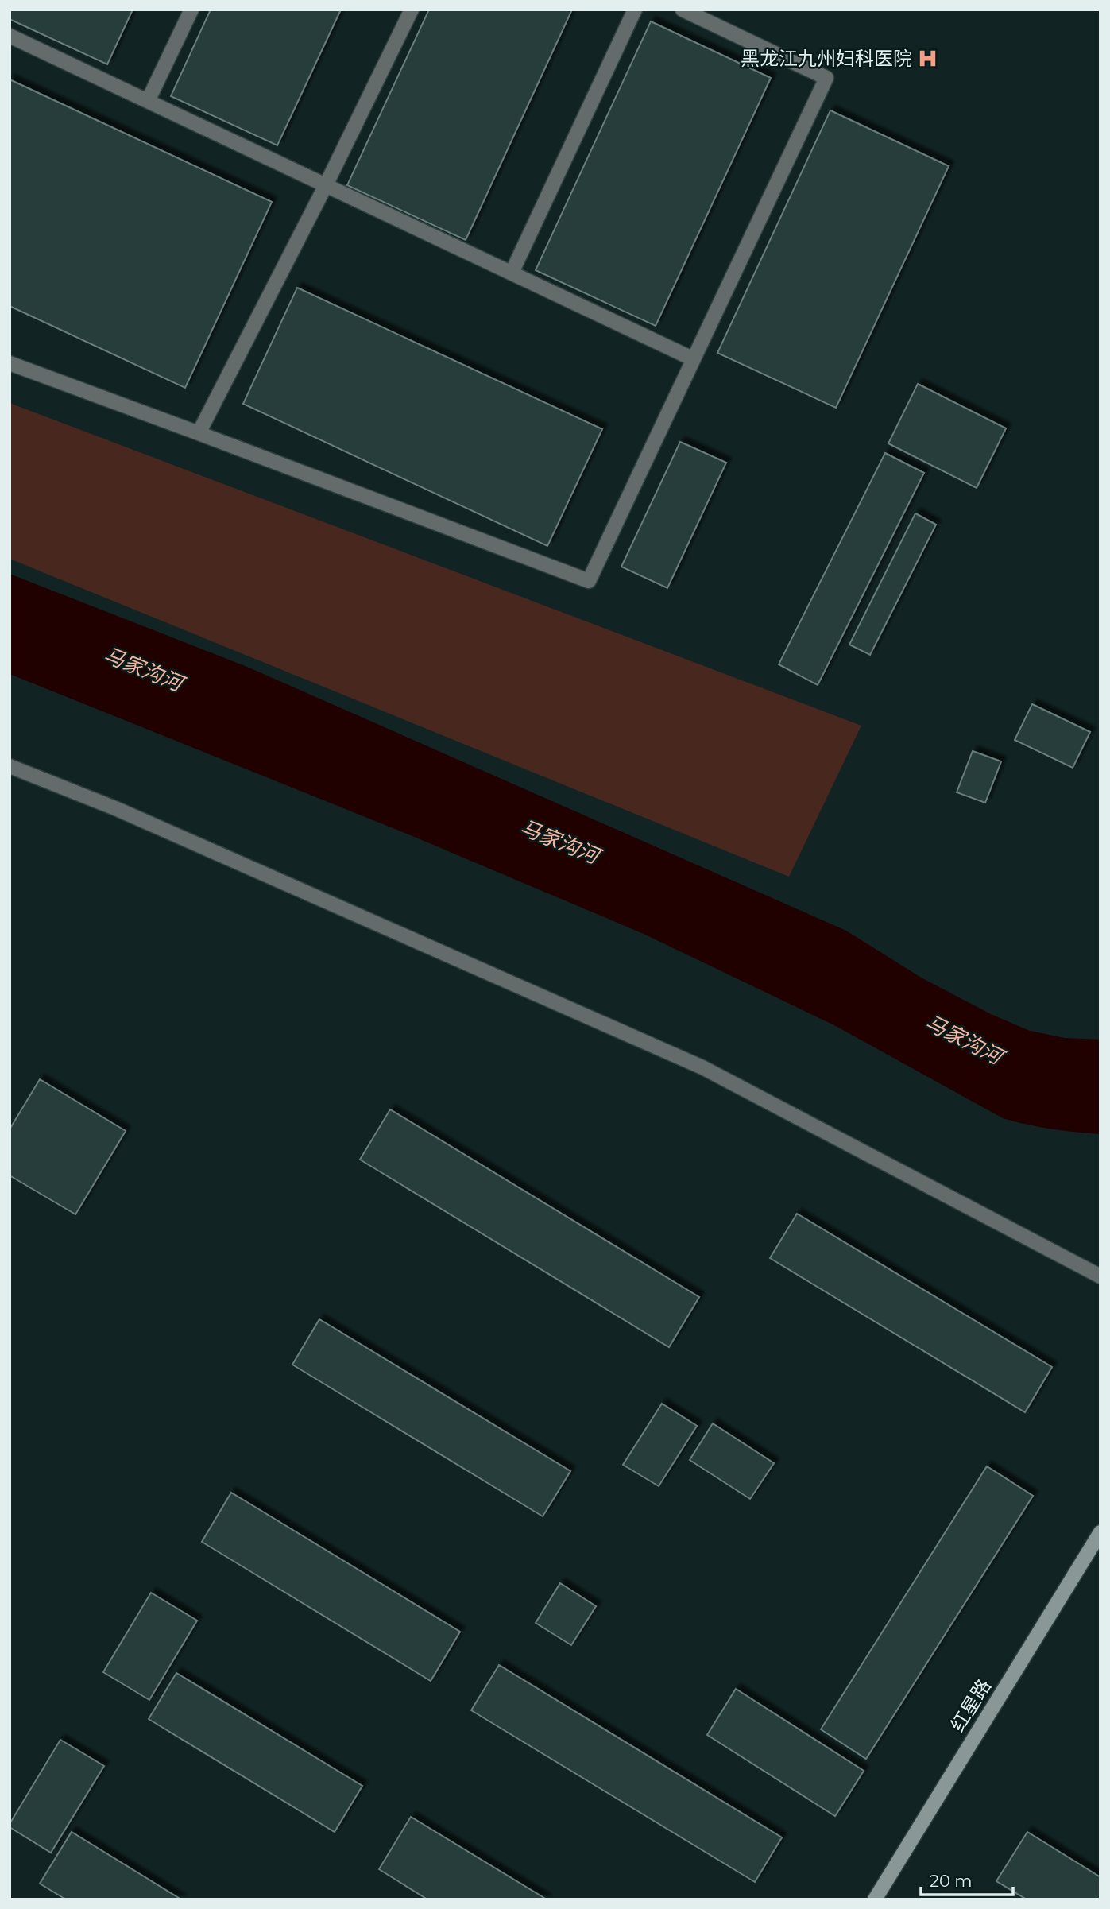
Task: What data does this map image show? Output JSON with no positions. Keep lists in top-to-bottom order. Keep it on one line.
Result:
{"streets":{"main road":["红星路"]},"water":["马家沟河"],"places":{"hospital":["黑龙江九州妇科医院"]},"scale_bar":"20 m"}
